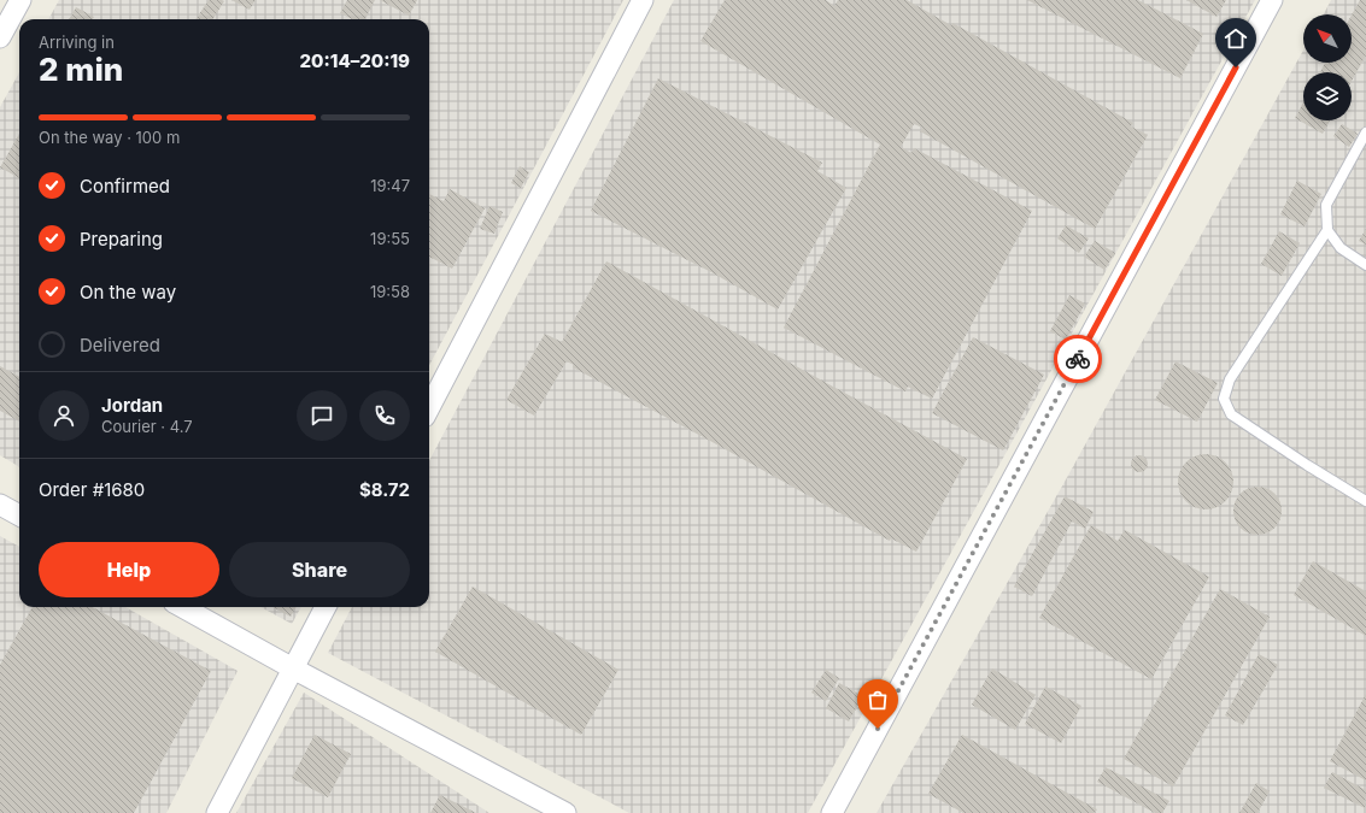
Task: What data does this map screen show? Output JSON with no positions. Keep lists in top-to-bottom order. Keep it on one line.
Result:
{"north":"top left","page":{"heading":["2 min","Arriving in","20:14–20:19"],"panel":["Jordan","Courier · 4.7","Order #1680","$8.72"],"bar":"On the way · 100 m","list":[["Confirmed","19:47"],["Preparing","19:55"],["On the way","19:58"],"Delivered"],"buttons":["Help","Share"]}}
